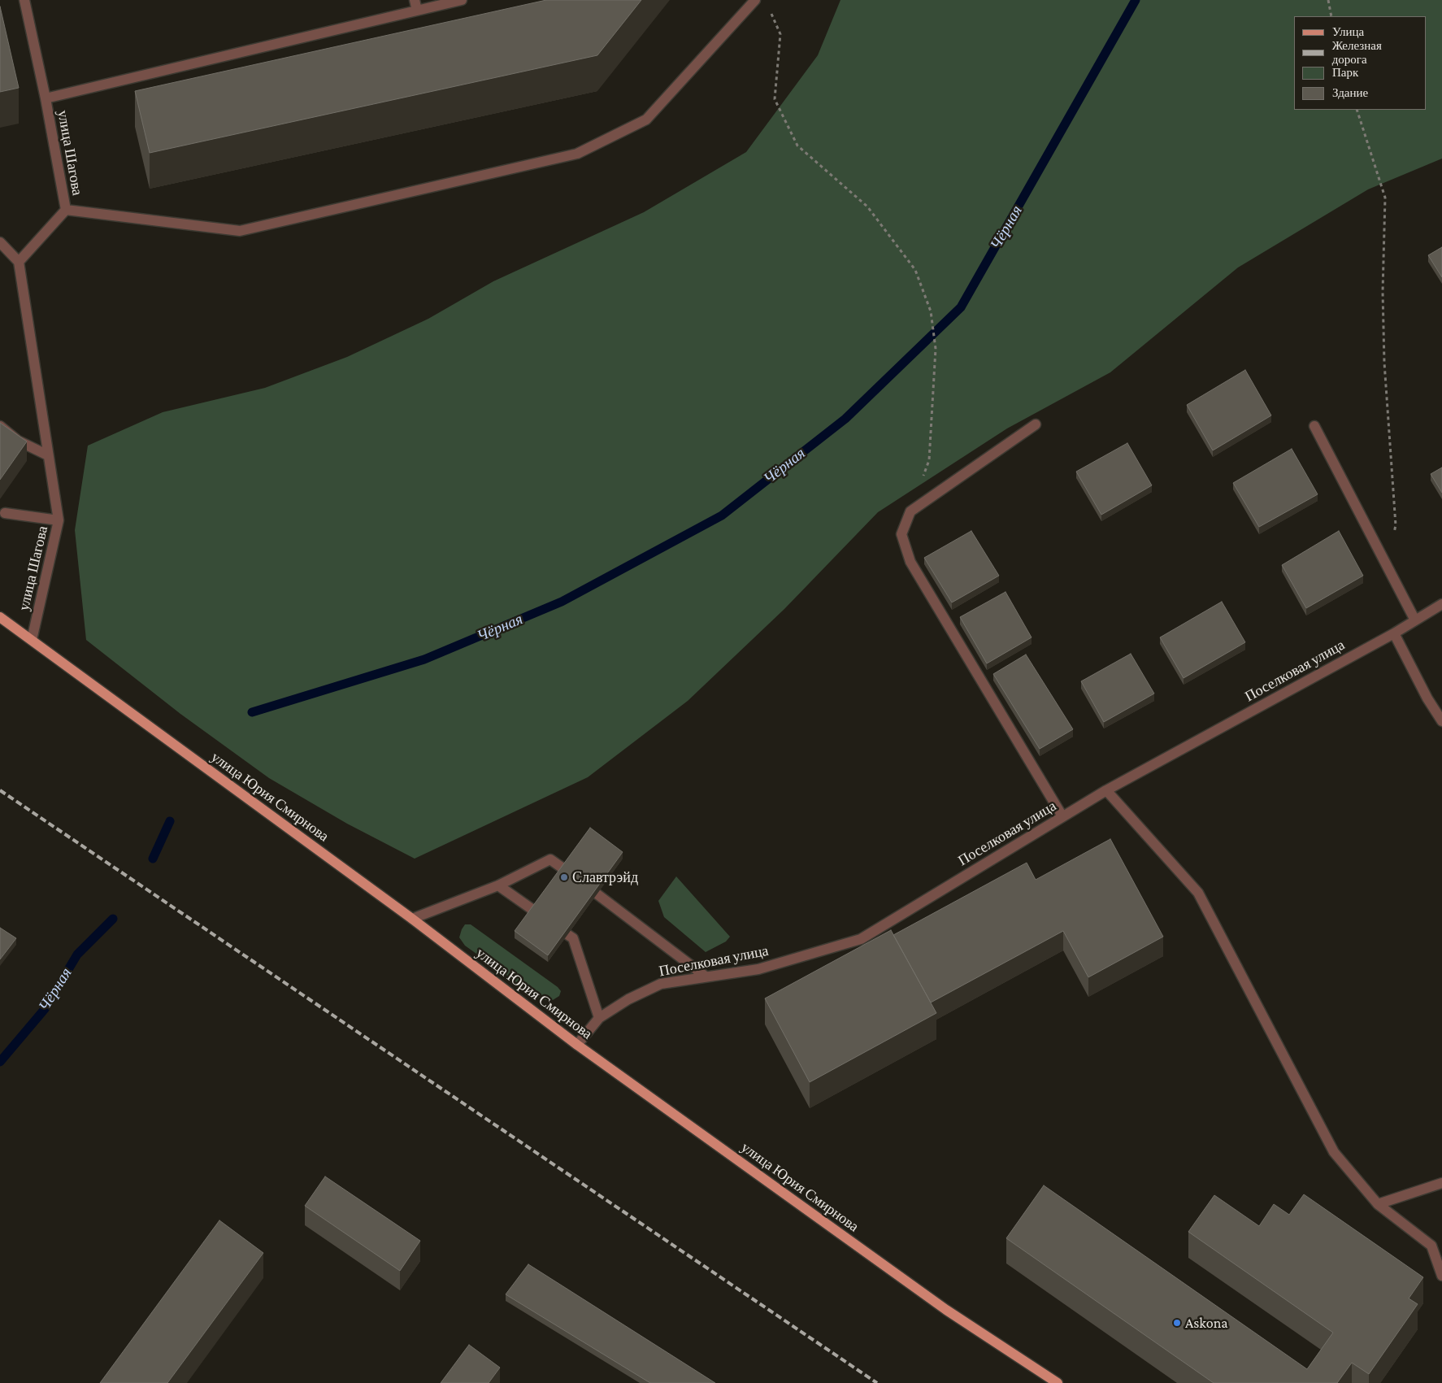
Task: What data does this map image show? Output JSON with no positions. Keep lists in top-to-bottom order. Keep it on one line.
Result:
{"streets":{"main road":["улица Юрия Смирнова"],"street":["улица Шагова","Поселковая улица"]},"crossings":[["улица Шагова","улица Юрия Смирнова"],["Поселковая улица","улица Юрия Смирнова"]],"water":["Чёрная"],"places":["Славтрэйд","Askona"],"legend":["Улица","Железная дорога","Парк","Здание"]}
